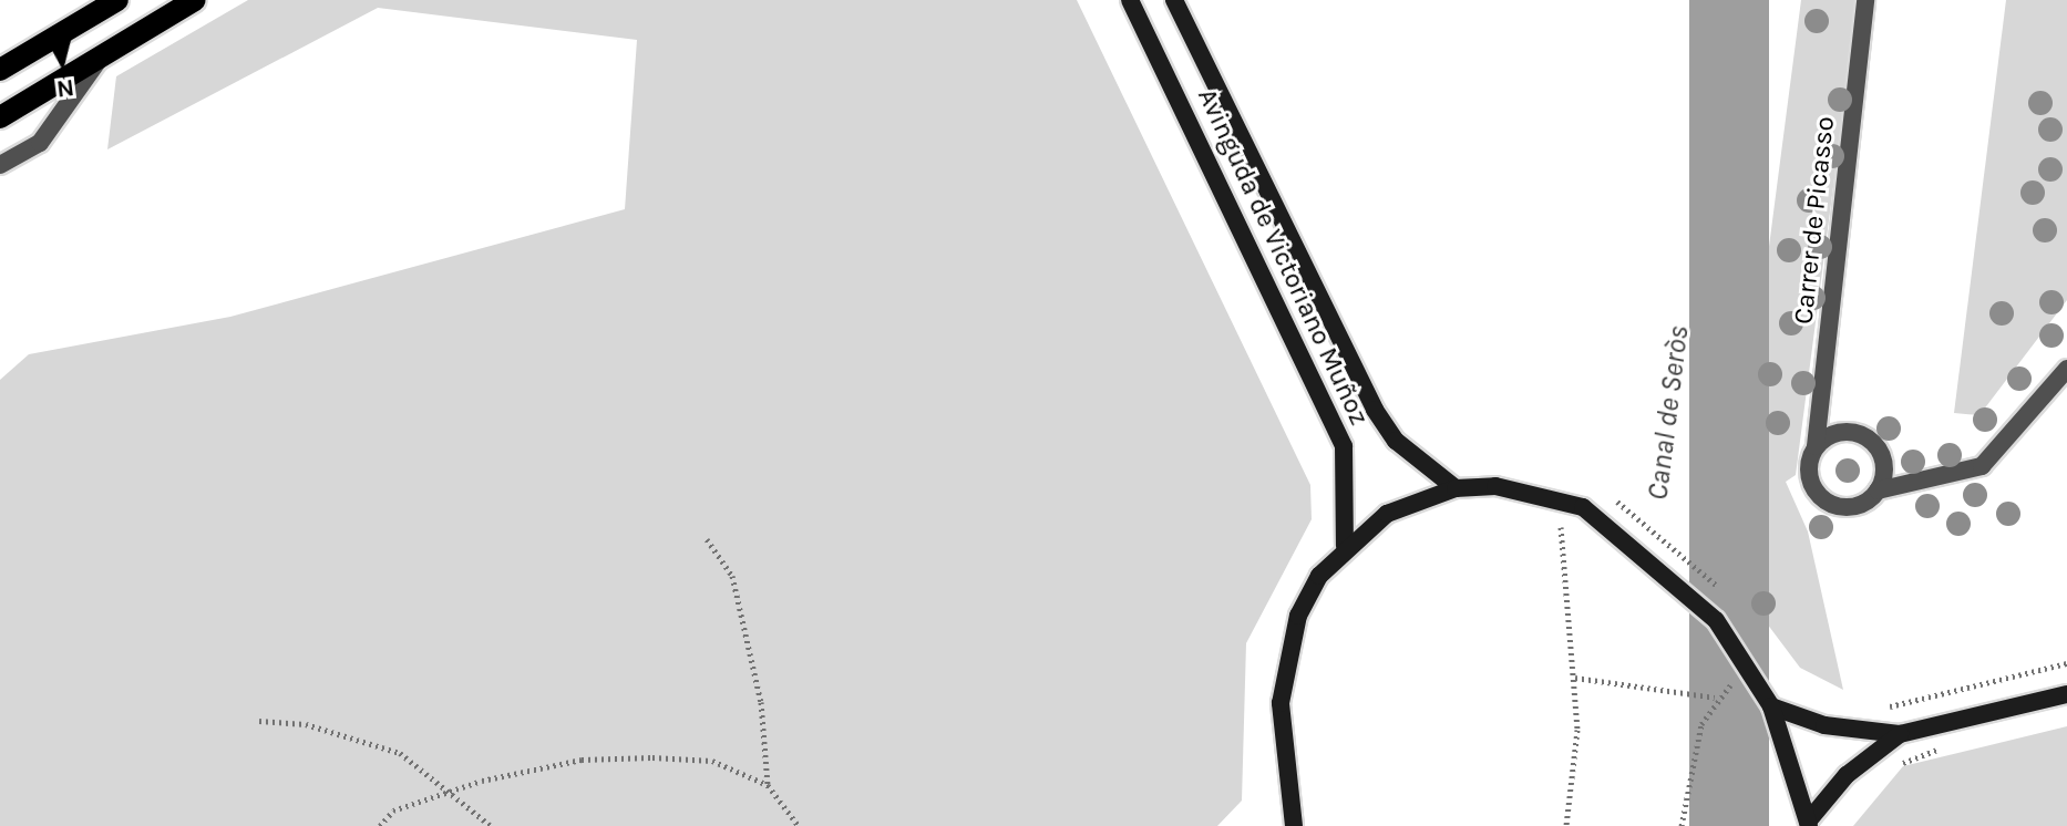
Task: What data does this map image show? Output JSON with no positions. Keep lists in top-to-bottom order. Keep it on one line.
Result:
{"streets":{"main road":["Avinguda de Victoriano Muñoz"],"street":["Carrer de Picasso"]},"water":["Canal de Seròs"],"north":"bottom"}
